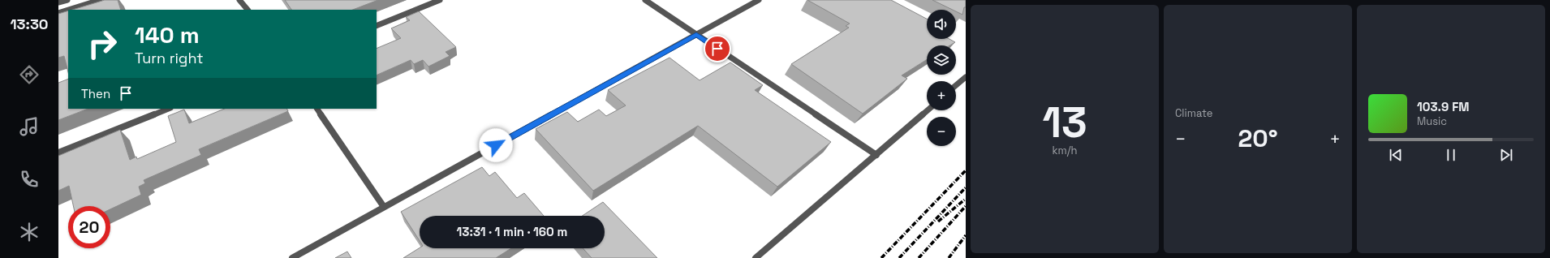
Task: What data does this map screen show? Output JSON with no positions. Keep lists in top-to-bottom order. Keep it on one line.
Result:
{"page":{"tabs":"13:30","tile":[["13","km/h"],"Climate"],"map_buttons":["+","−"],"turn":["140 m","Turn right"],"then":"Then","song":["103.9 FM","Music"],"heat":["−","20°","+"],"limit":"20","trip":"13:31 · 1 min · 160 m"}}
